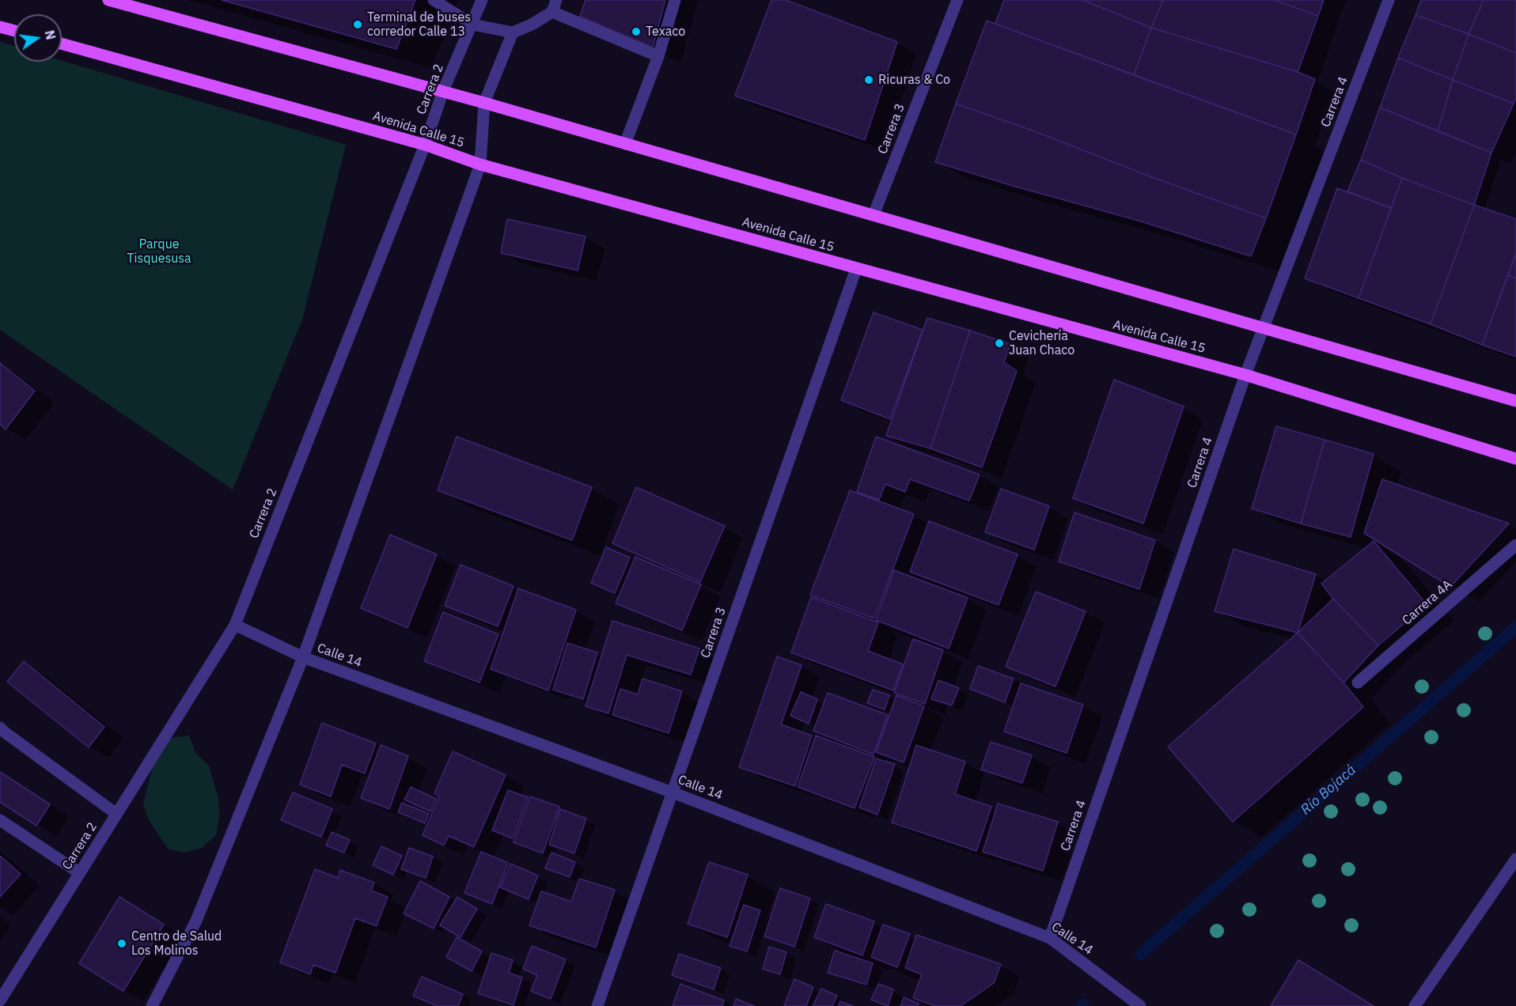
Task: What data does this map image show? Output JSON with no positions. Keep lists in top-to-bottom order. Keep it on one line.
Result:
{"streets":{"main road":["Avenida Calle 15"],"street":["Carrera 2","Carrera 4","Carrera 3","Carrera 4A","Calle 14"]},"crossings":[["Carrera 2","Avenida Calle 15"],["Carrera 2","Calle 14"],["Carrera 4","Avenida Calle 15"],["Carrera 4","Calle 14"],["Carrera 3","Avenida Calle 15"],["Carrera 3","Calle 14"]],"water":["Río Bojacá"],"parks":["Parque Tisquesusa"],"places":["Terminal de buses corredor Calle 13","Texaco","Ricuras & Co","Cevichería Juan Chaco","Centro de Salud Los Molinos"],"north":"right"}
